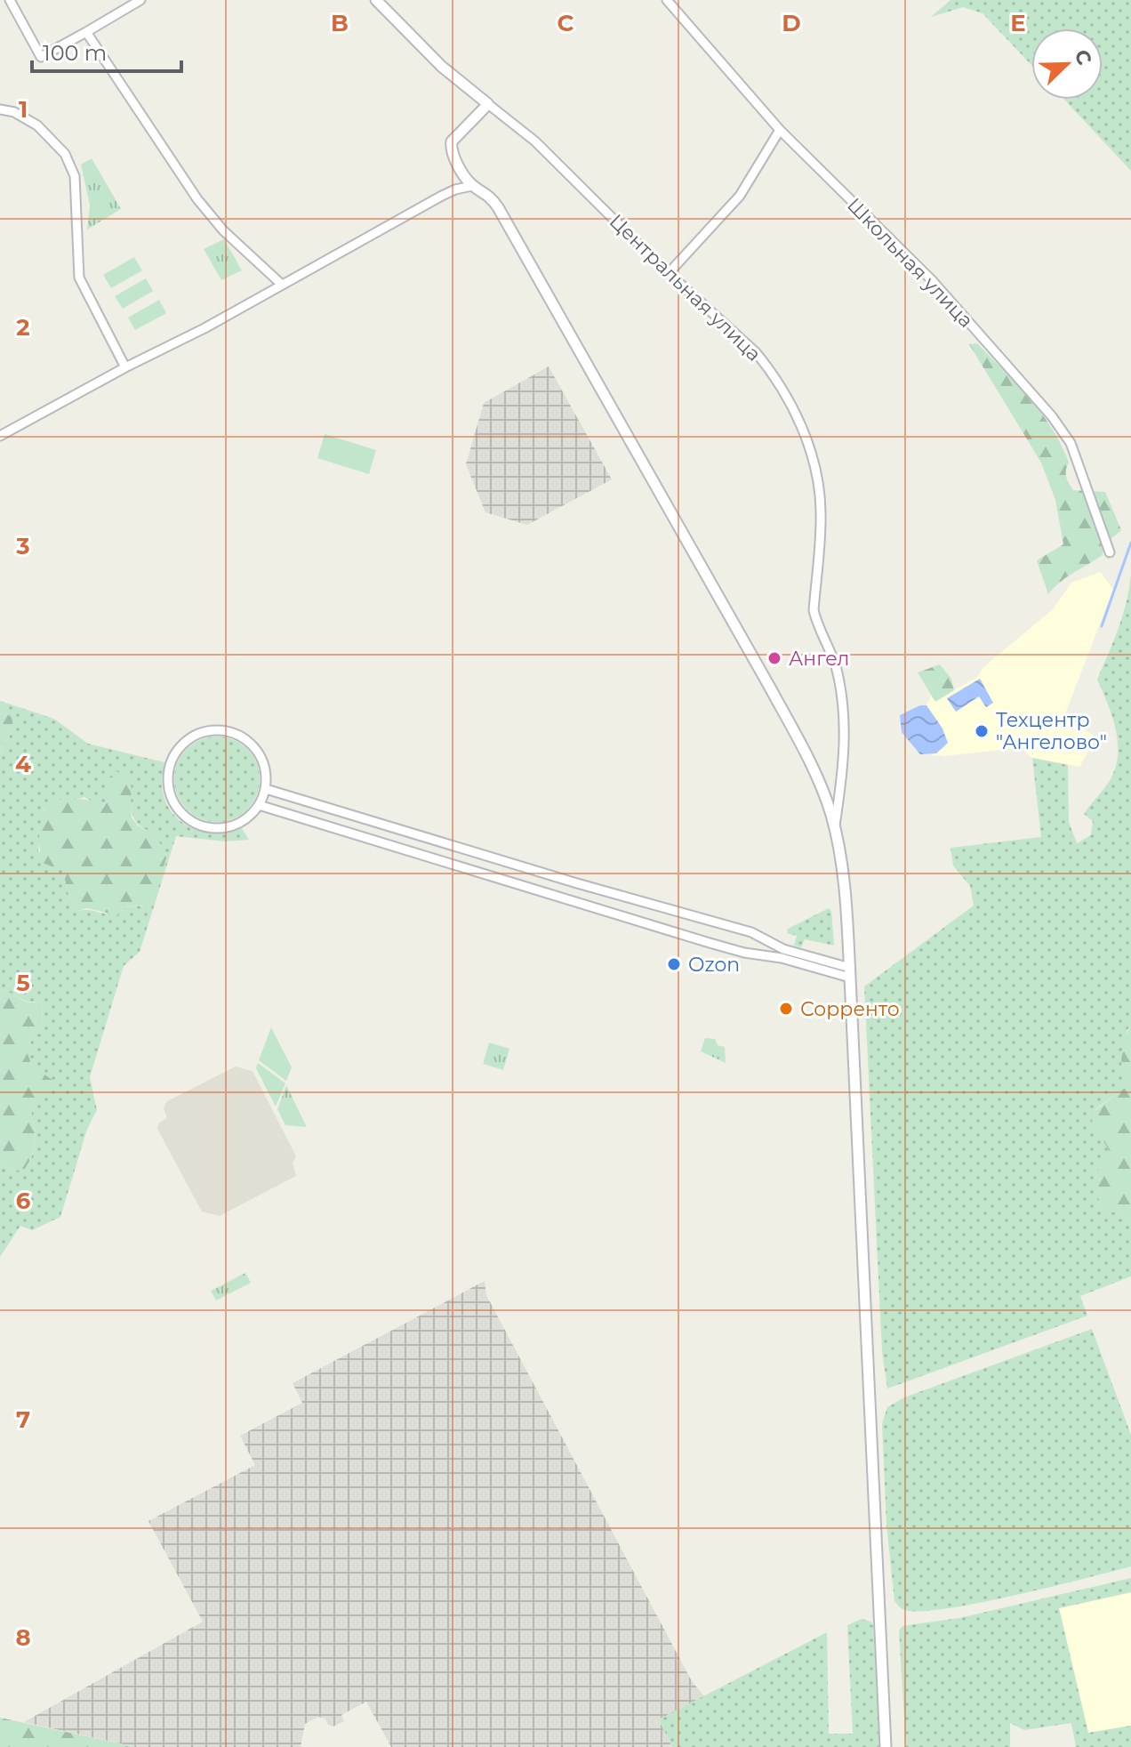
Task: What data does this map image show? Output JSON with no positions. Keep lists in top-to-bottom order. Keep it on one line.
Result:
{"streets":{"street":["Школьная улица","Центральная улица"]},"places":["Ангел","Техцентр \"Ангелово\"","Ozon","Сорренто"],"scale_bar":"100 m","north":"top right","grid":{"columns":["B","C","D","E"],"rows":["1","2","3","4","5","6","7","8"]}}
